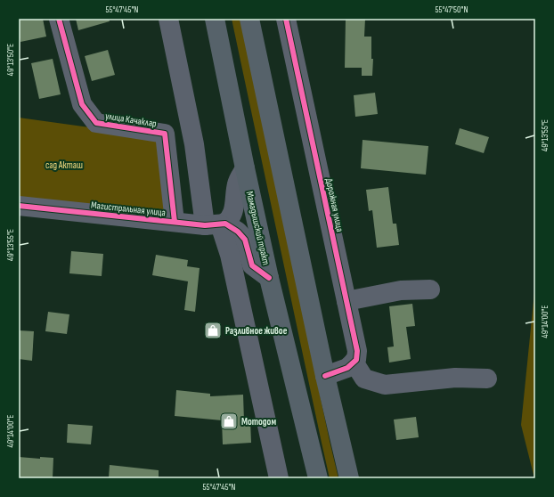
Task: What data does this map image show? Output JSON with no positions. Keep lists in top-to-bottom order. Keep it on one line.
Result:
{"streets":{"main road":["Мамадышский тракт"],"street":["улица Качаклар","Дорожная улица","Магистральная улица"]},"crossings":[["улица Качаклар","Магистральная улица"],["Магистральная улица","Мамадышский тракт"]],"parks":["сад Акташ"],"places":{"shop":["Разливное живое","Мотодом"]},"coordinates":["55°47'45\"N","55°47'50\"N","49°13'50\"E","49°13'55\"E","49°14'00\"E"]}
